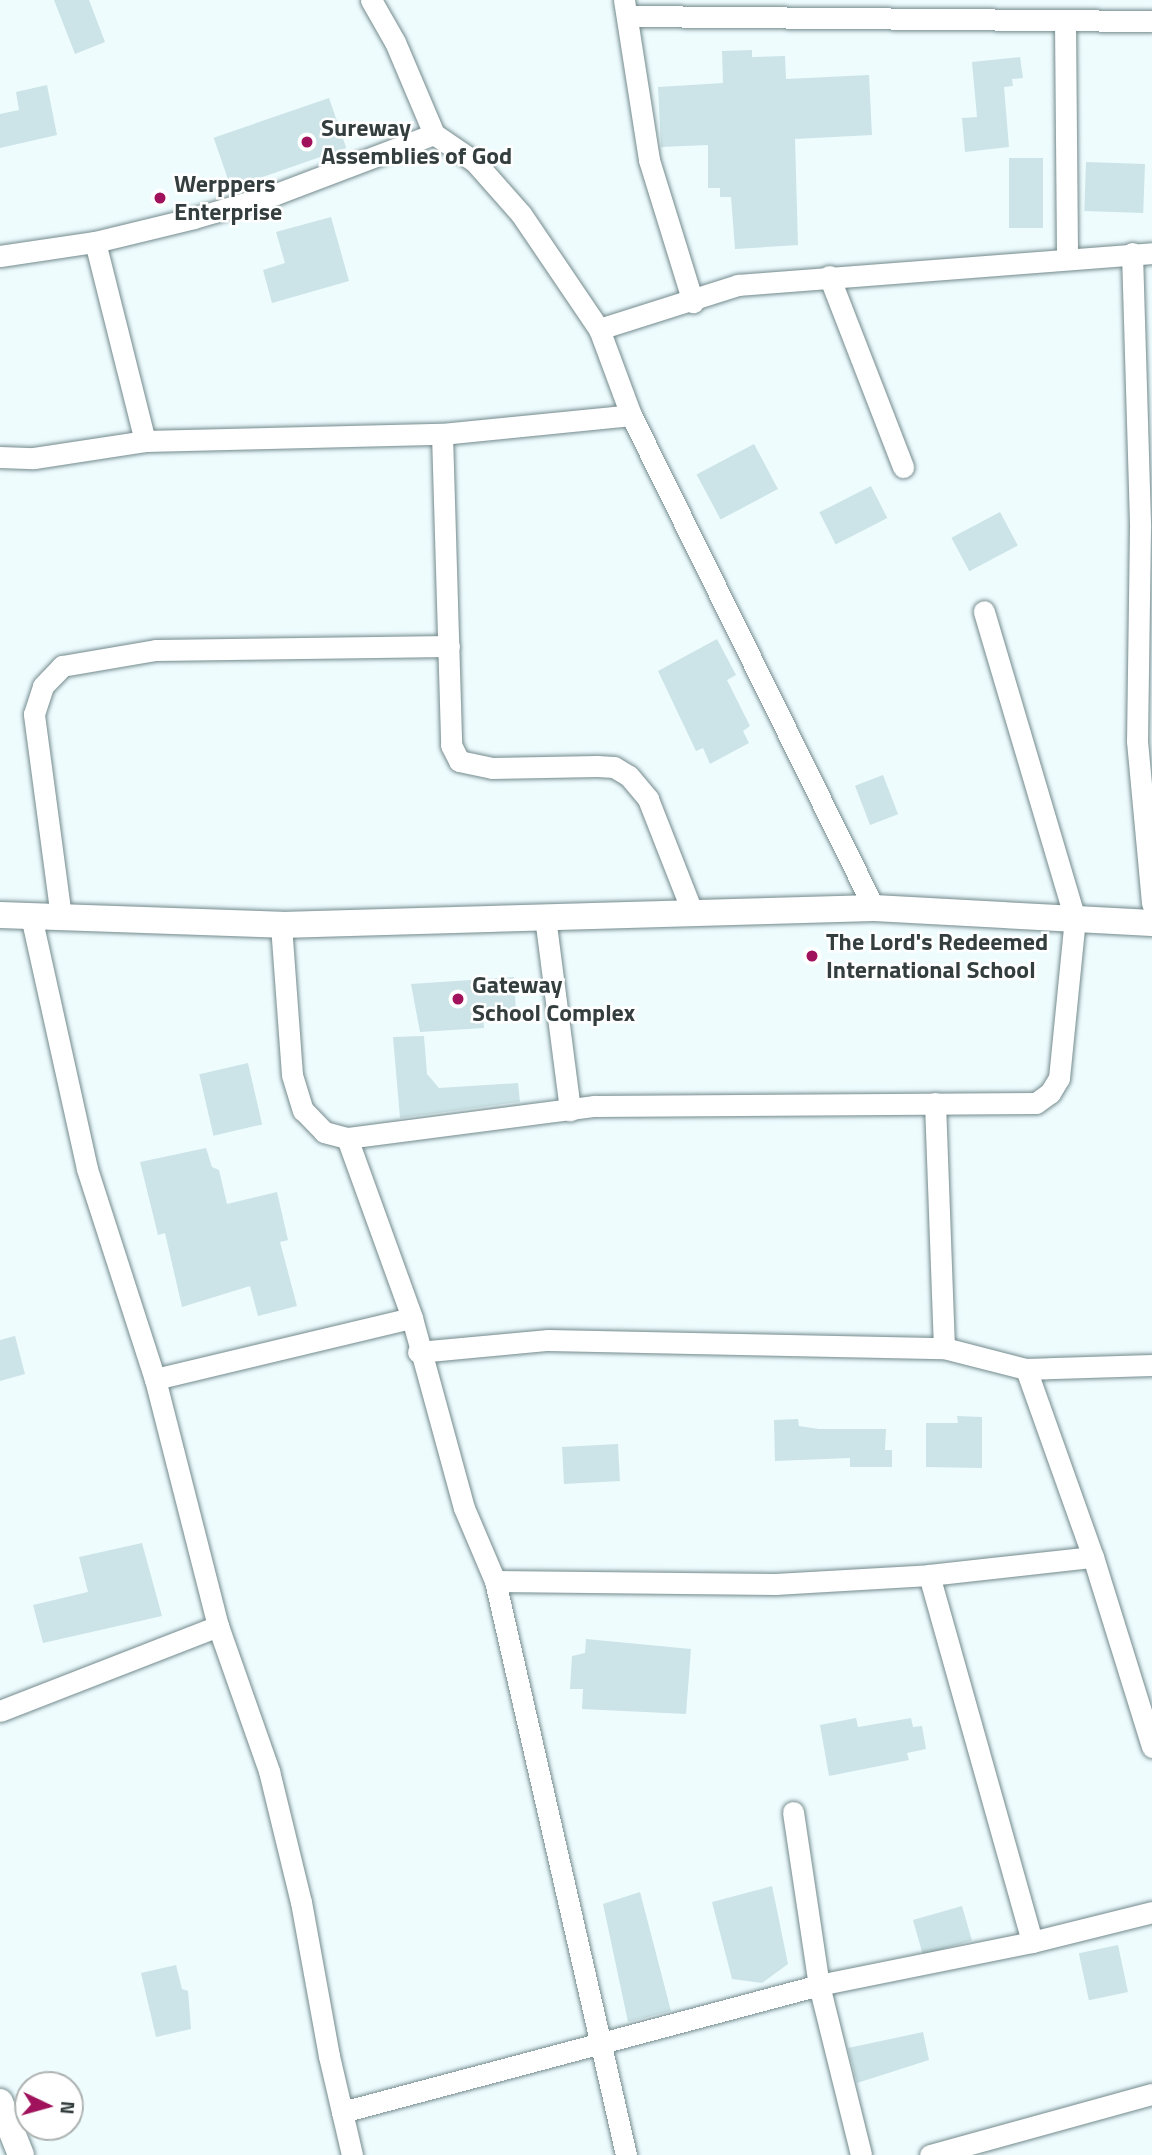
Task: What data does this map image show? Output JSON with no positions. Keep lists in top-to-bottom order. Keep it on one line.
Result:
{"places":["Sureway Assemblies of God","Werppers Enterprise","The Lord's Redeemed International School","Gateway School Complex"],"north":"right"}
